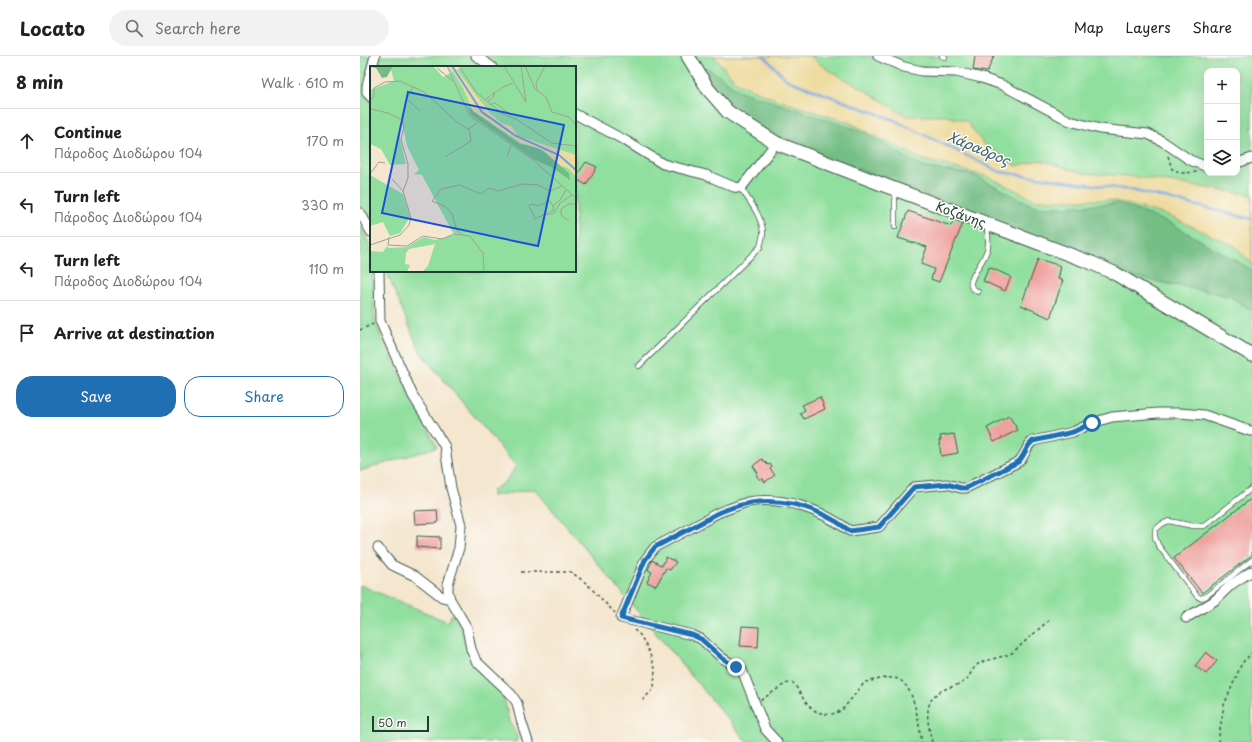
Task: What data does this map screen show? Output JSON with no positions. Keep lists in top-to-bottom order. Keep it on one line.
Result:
{"streets":{"street":["Κοζάνης"]},"water":["Χάραδρος"],"scale_bar":"50 m","page":{"header":"Locato","search":"Search here","nav":["Map","Layers","Share"],"heading":["8 min","Walk · 610 m"],"map_buttons":["+","−"],"list":[["Continue","Πάροδος Διοδώρου 104","170 m"],["Turn left","Πάροδος Διοδώρου 104","330 m"],["Turn left","Πάροδος Διοδώρου 104","110 m"],"Arrive at destination"],"buttons":["Save","Share"],"scale":"50 m"}}
